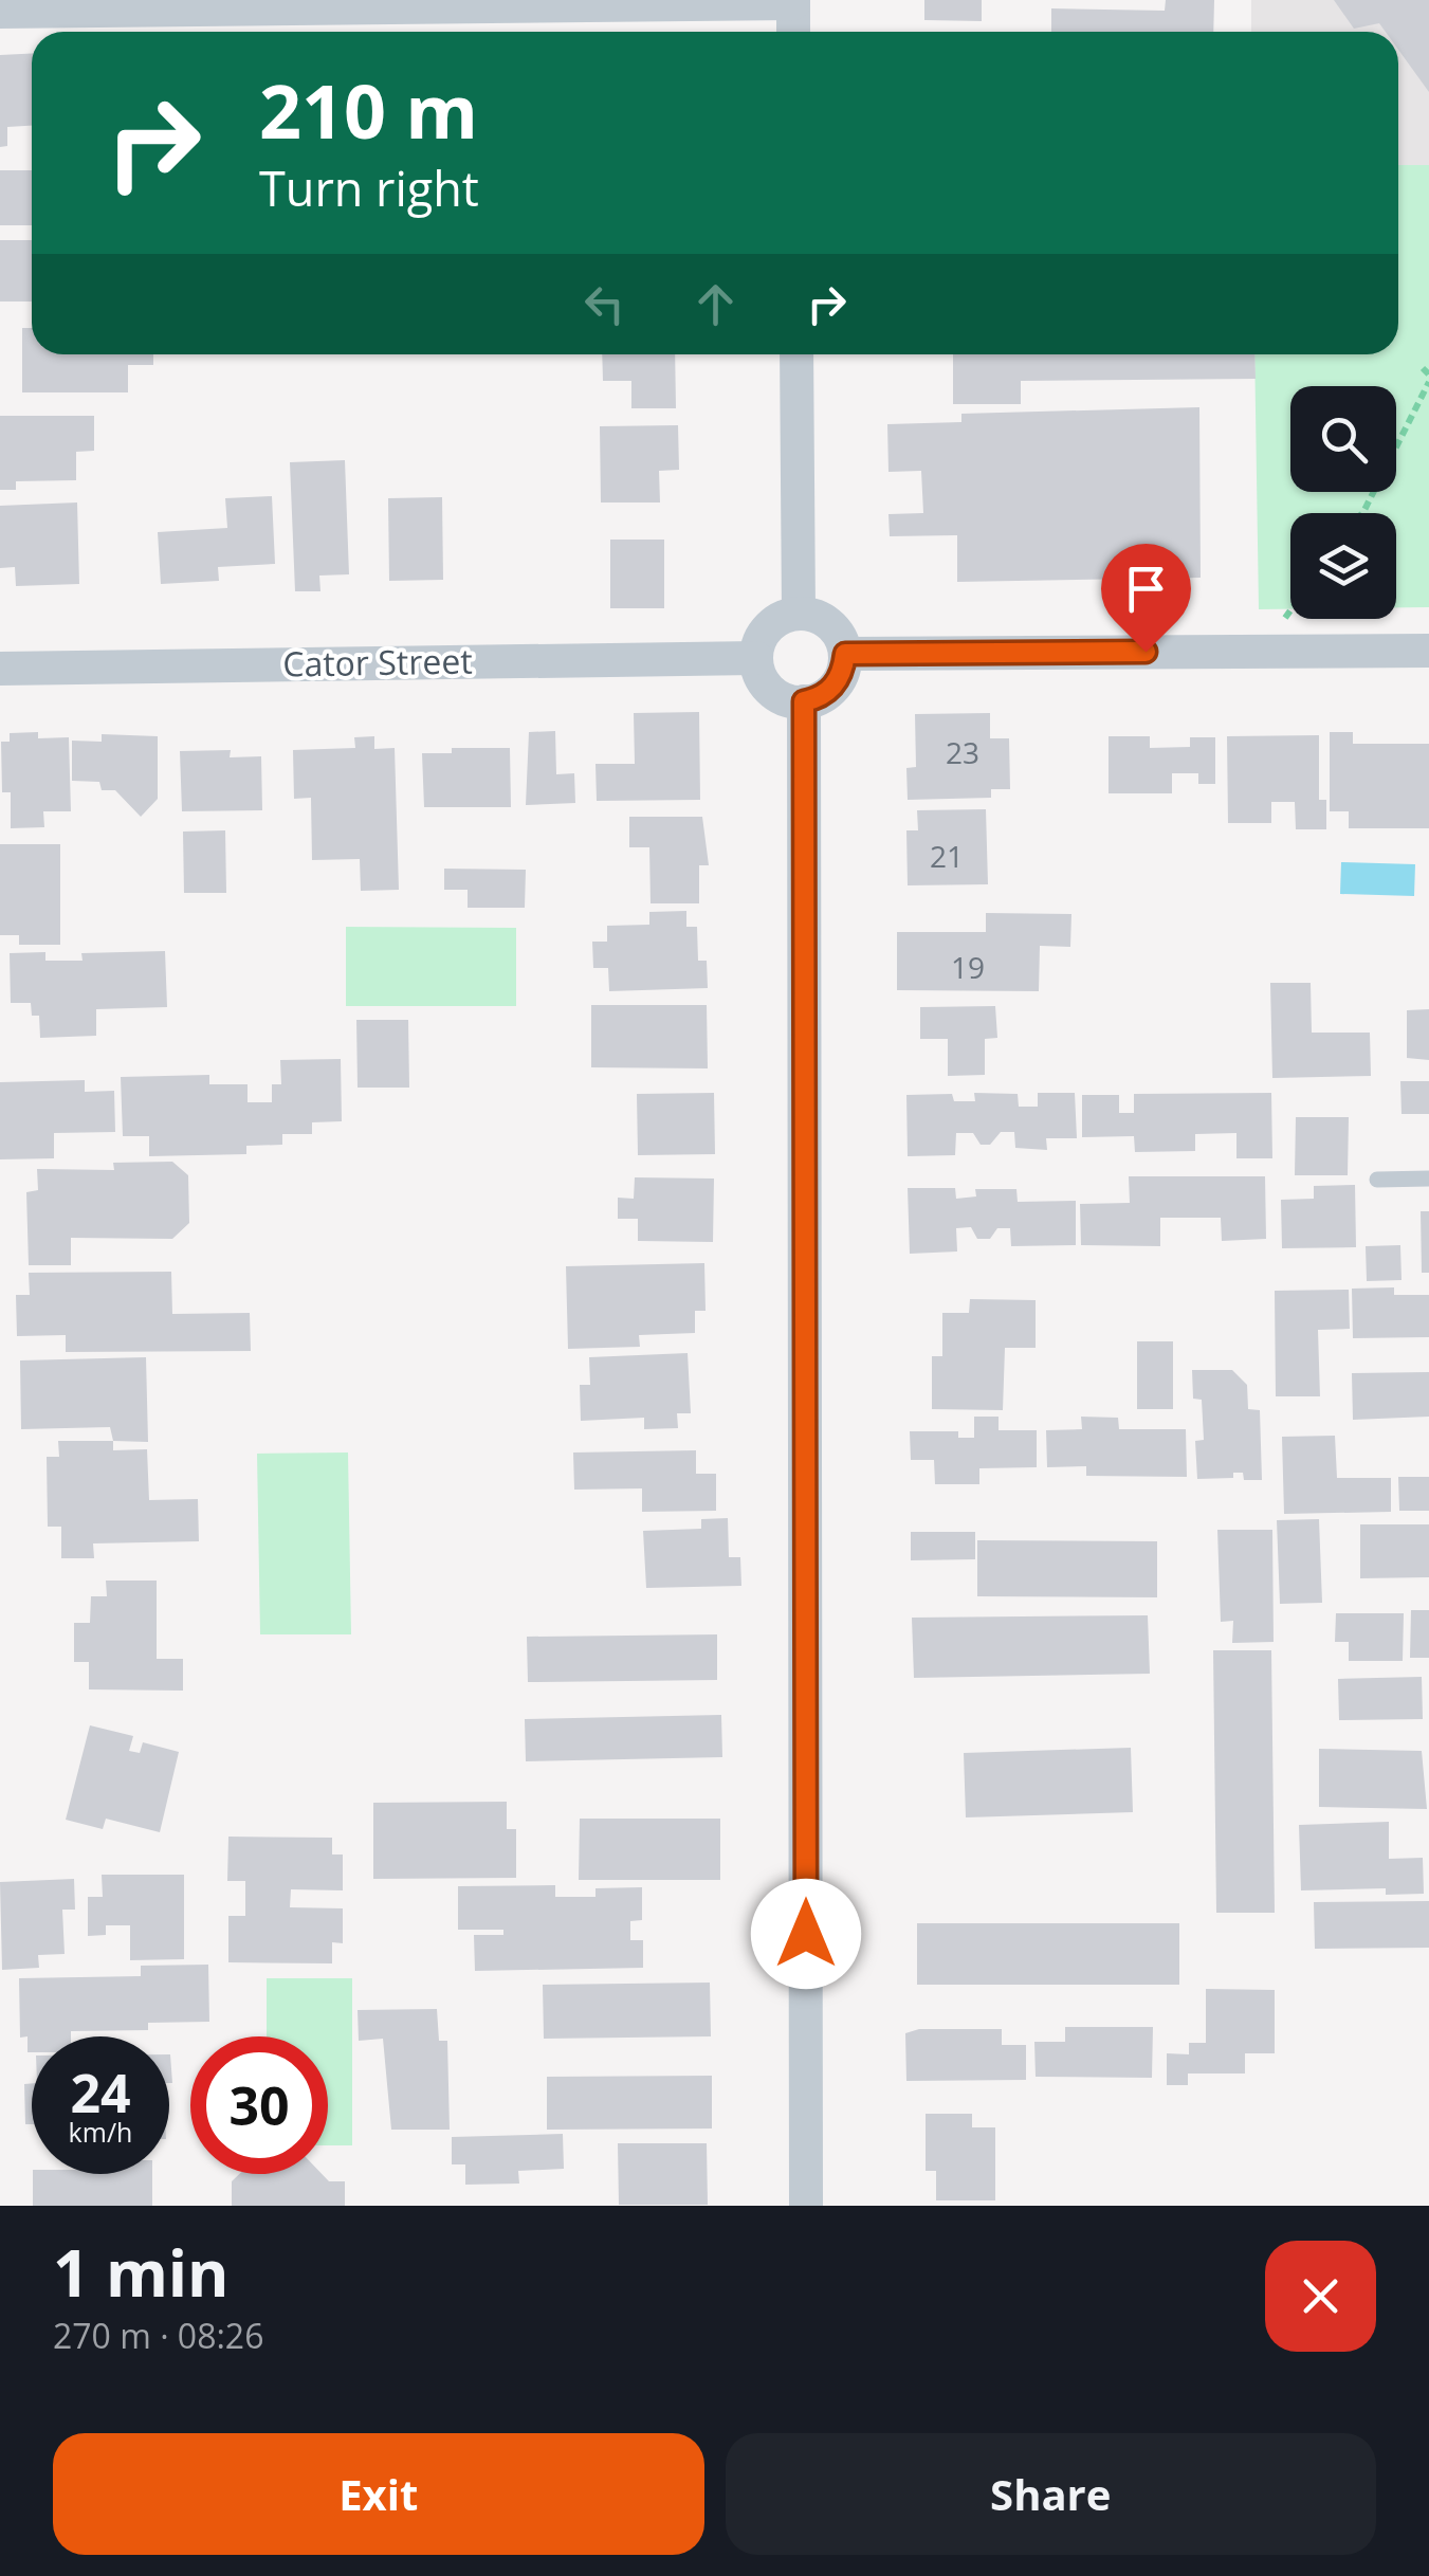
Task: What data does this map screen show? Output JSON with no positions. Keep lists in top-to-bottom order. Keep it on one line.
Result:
{"streets":{"street":["Cator Street"]},"house_numbers":["23","21","19"],"page":{"turn":["210 m","Turn right"],"speed":"24 km/h","limit":"30","heading":["1 min","270 m · 08:26"],"buttons":["Exit","Share"]}}
